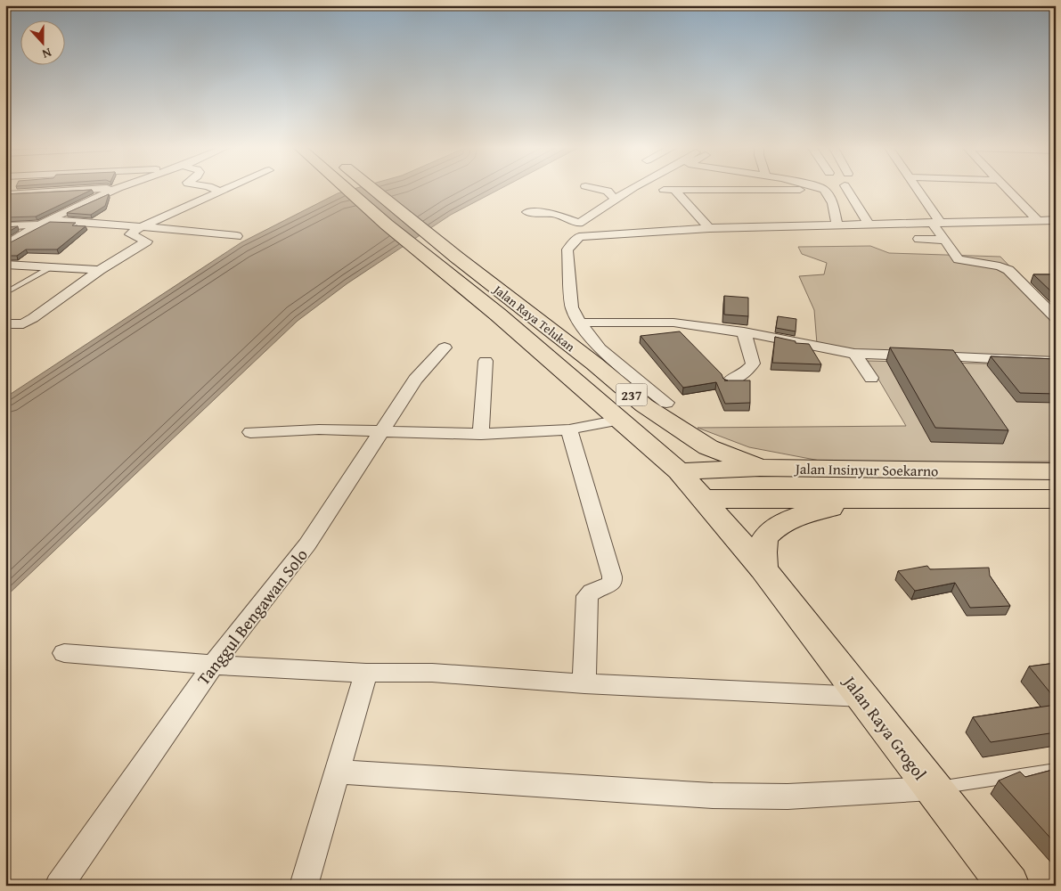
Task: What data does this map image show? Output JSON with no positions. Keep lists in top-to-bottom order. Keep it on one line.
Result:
{"streets":{"main road":["Jalan Raya Telukan","237","Jalan Insinyur Soekarno","Jalan Raya Grogol"],"street":["Tanggul Bengawan Solo"]},"crossings":[["Jalan Raya Telukan","Jalan Insinyur Soekarno"],["Jalan Raya Telukan","Jalan Raya Grogol"],["Jalan Insinyur Soekarno","Jalan Raya Grogol"]],"north":"bottom"}
